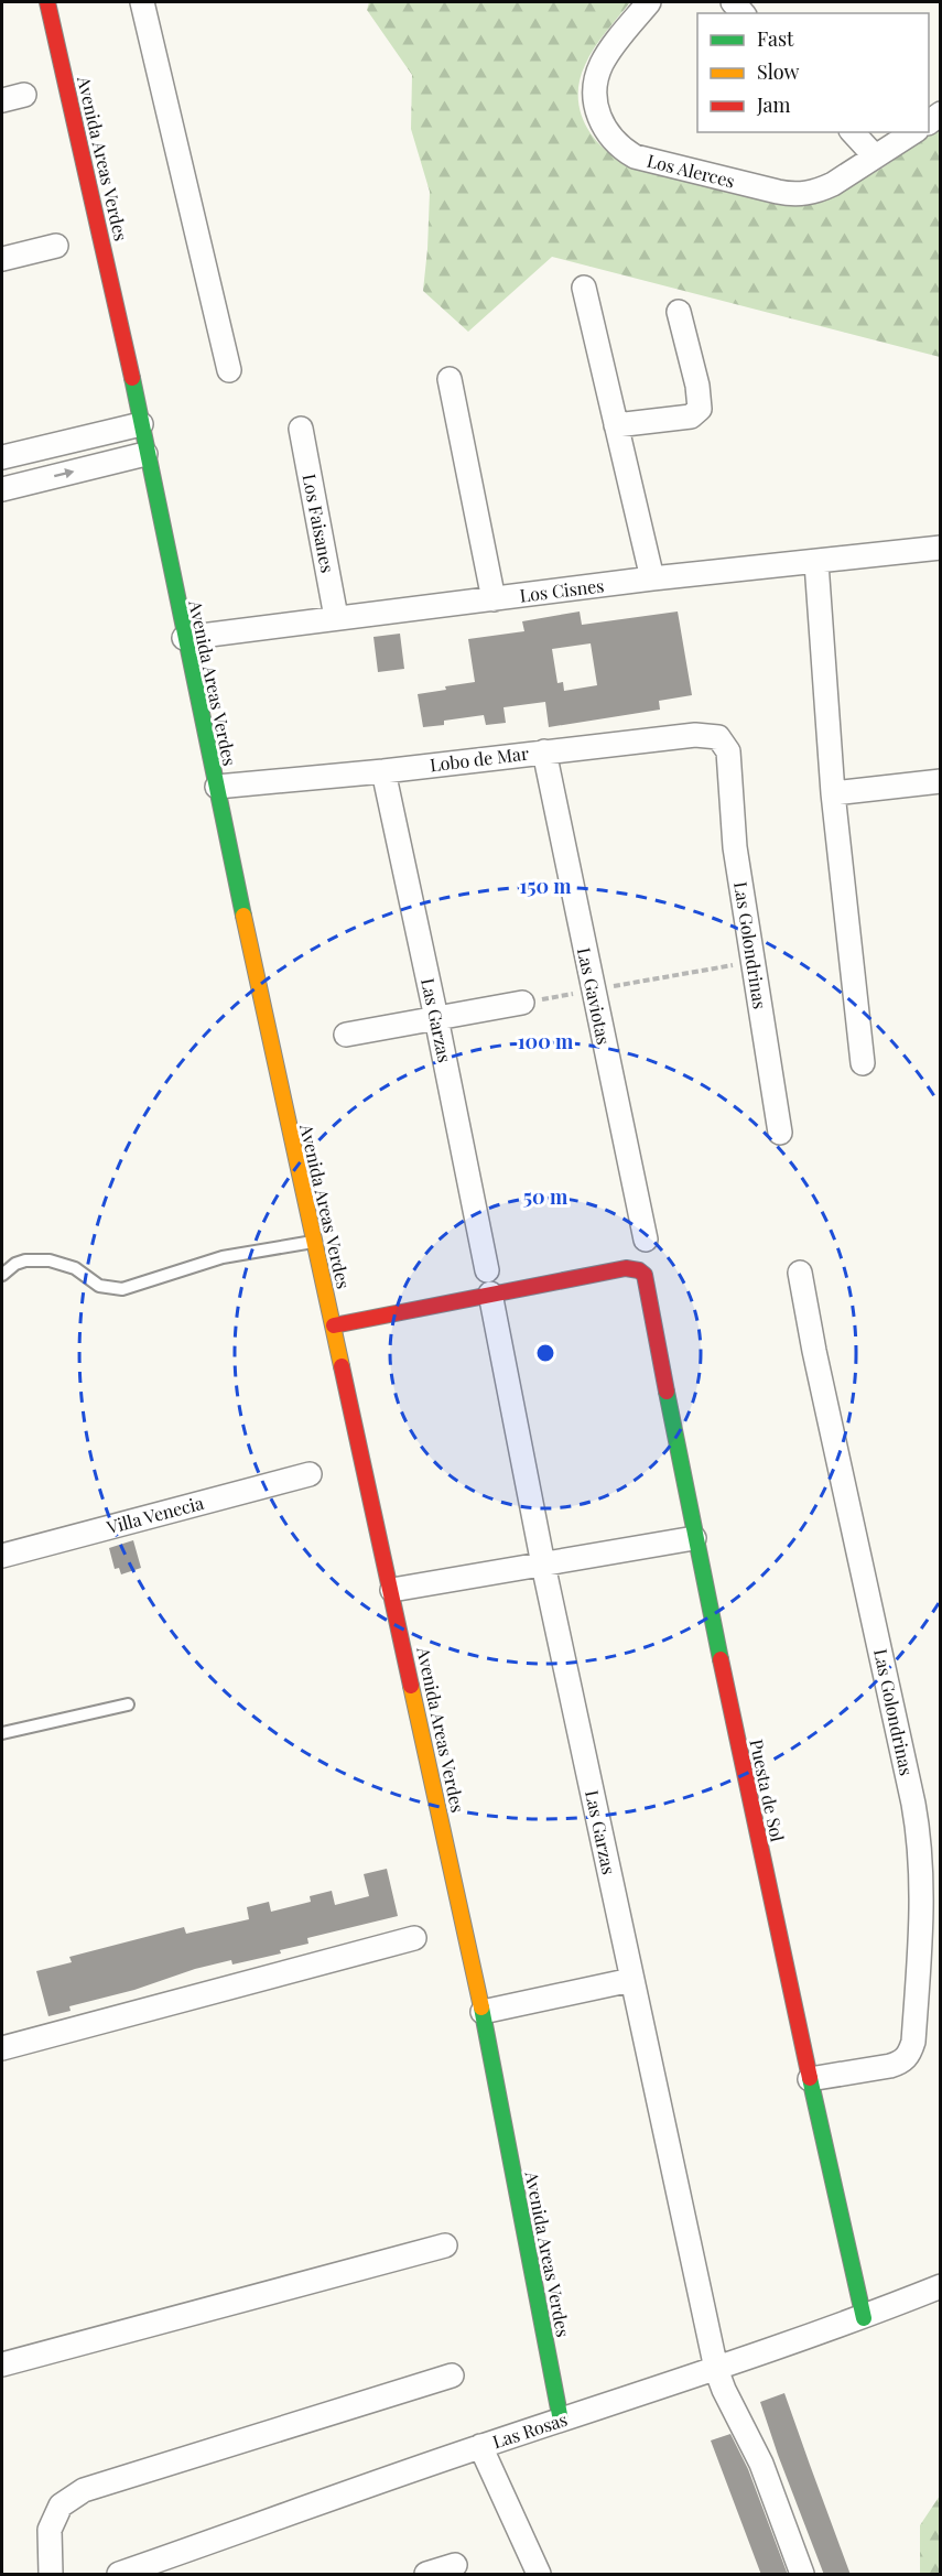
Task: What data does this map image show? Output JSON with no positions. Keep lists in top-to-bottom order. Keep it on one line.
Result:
{"streets":{"street":["Avenida Areas Verdes","Los Alerces","Los Faisanes","Los Cisnes","Lobo de Mar","Las Golondrinas","Las Gaviotas","Las Garzas","Villa Venecia","Puesta de Sol","Las Rosas"]},"crossings":[["Avenida Areas Verdes","Los Cisnes"],["Avenida Areas Verdes","Lobo de Mar"],["Avenida Areas Verdes","Las Rosas"],["Los Faisanes","Los Cisnes"],["Lobo de Mar","Las Golondrinas"],["Lobo de Mar","Las Gaviotas"],["Lobo de Mar","Las Garzas"],["Las Golondrinas","Puesta de Sol"],["Las Garzas","Puesta de Sol"],["Las Garzas","Las Rosas"],["Puesta de Sol","Las Rosas"]],"legend":["Fast","Slow","Jam"],"rings":["150 m","100 m","50 m"]}
